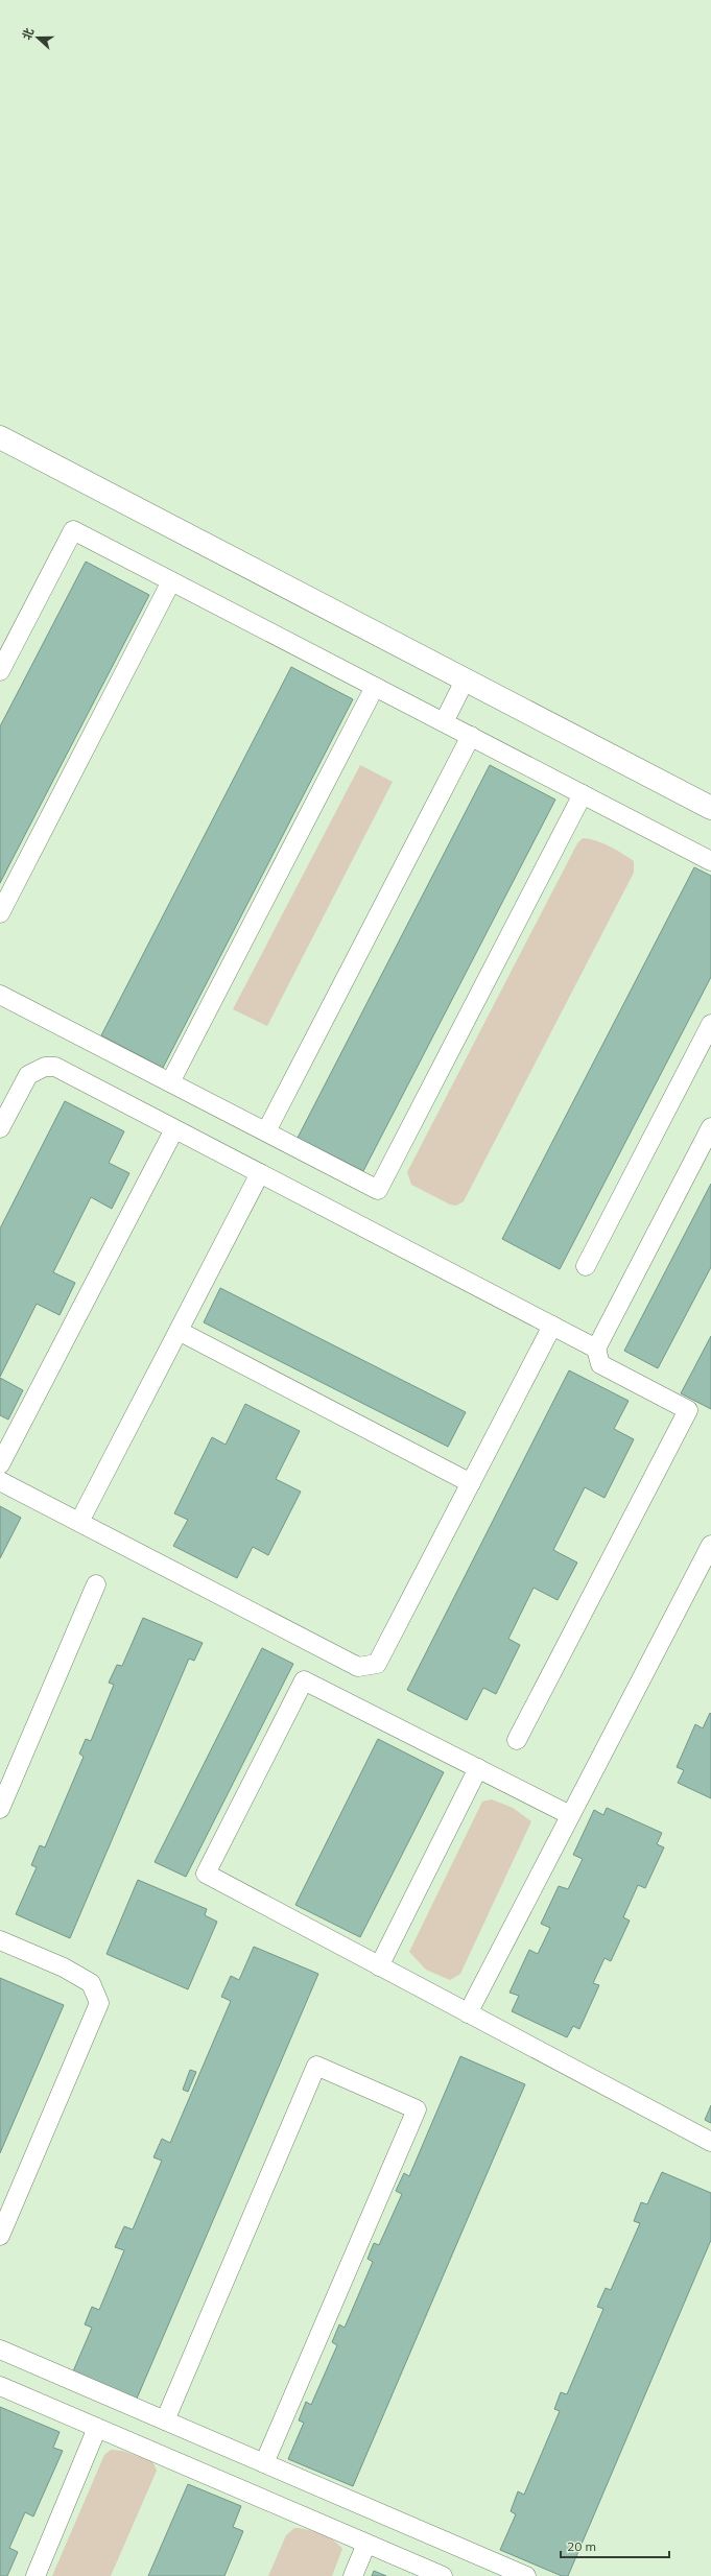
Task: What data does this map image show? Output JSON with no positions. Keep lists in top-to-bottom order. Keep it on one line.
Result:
{"scale_bar":"20 m","north":"left"}
